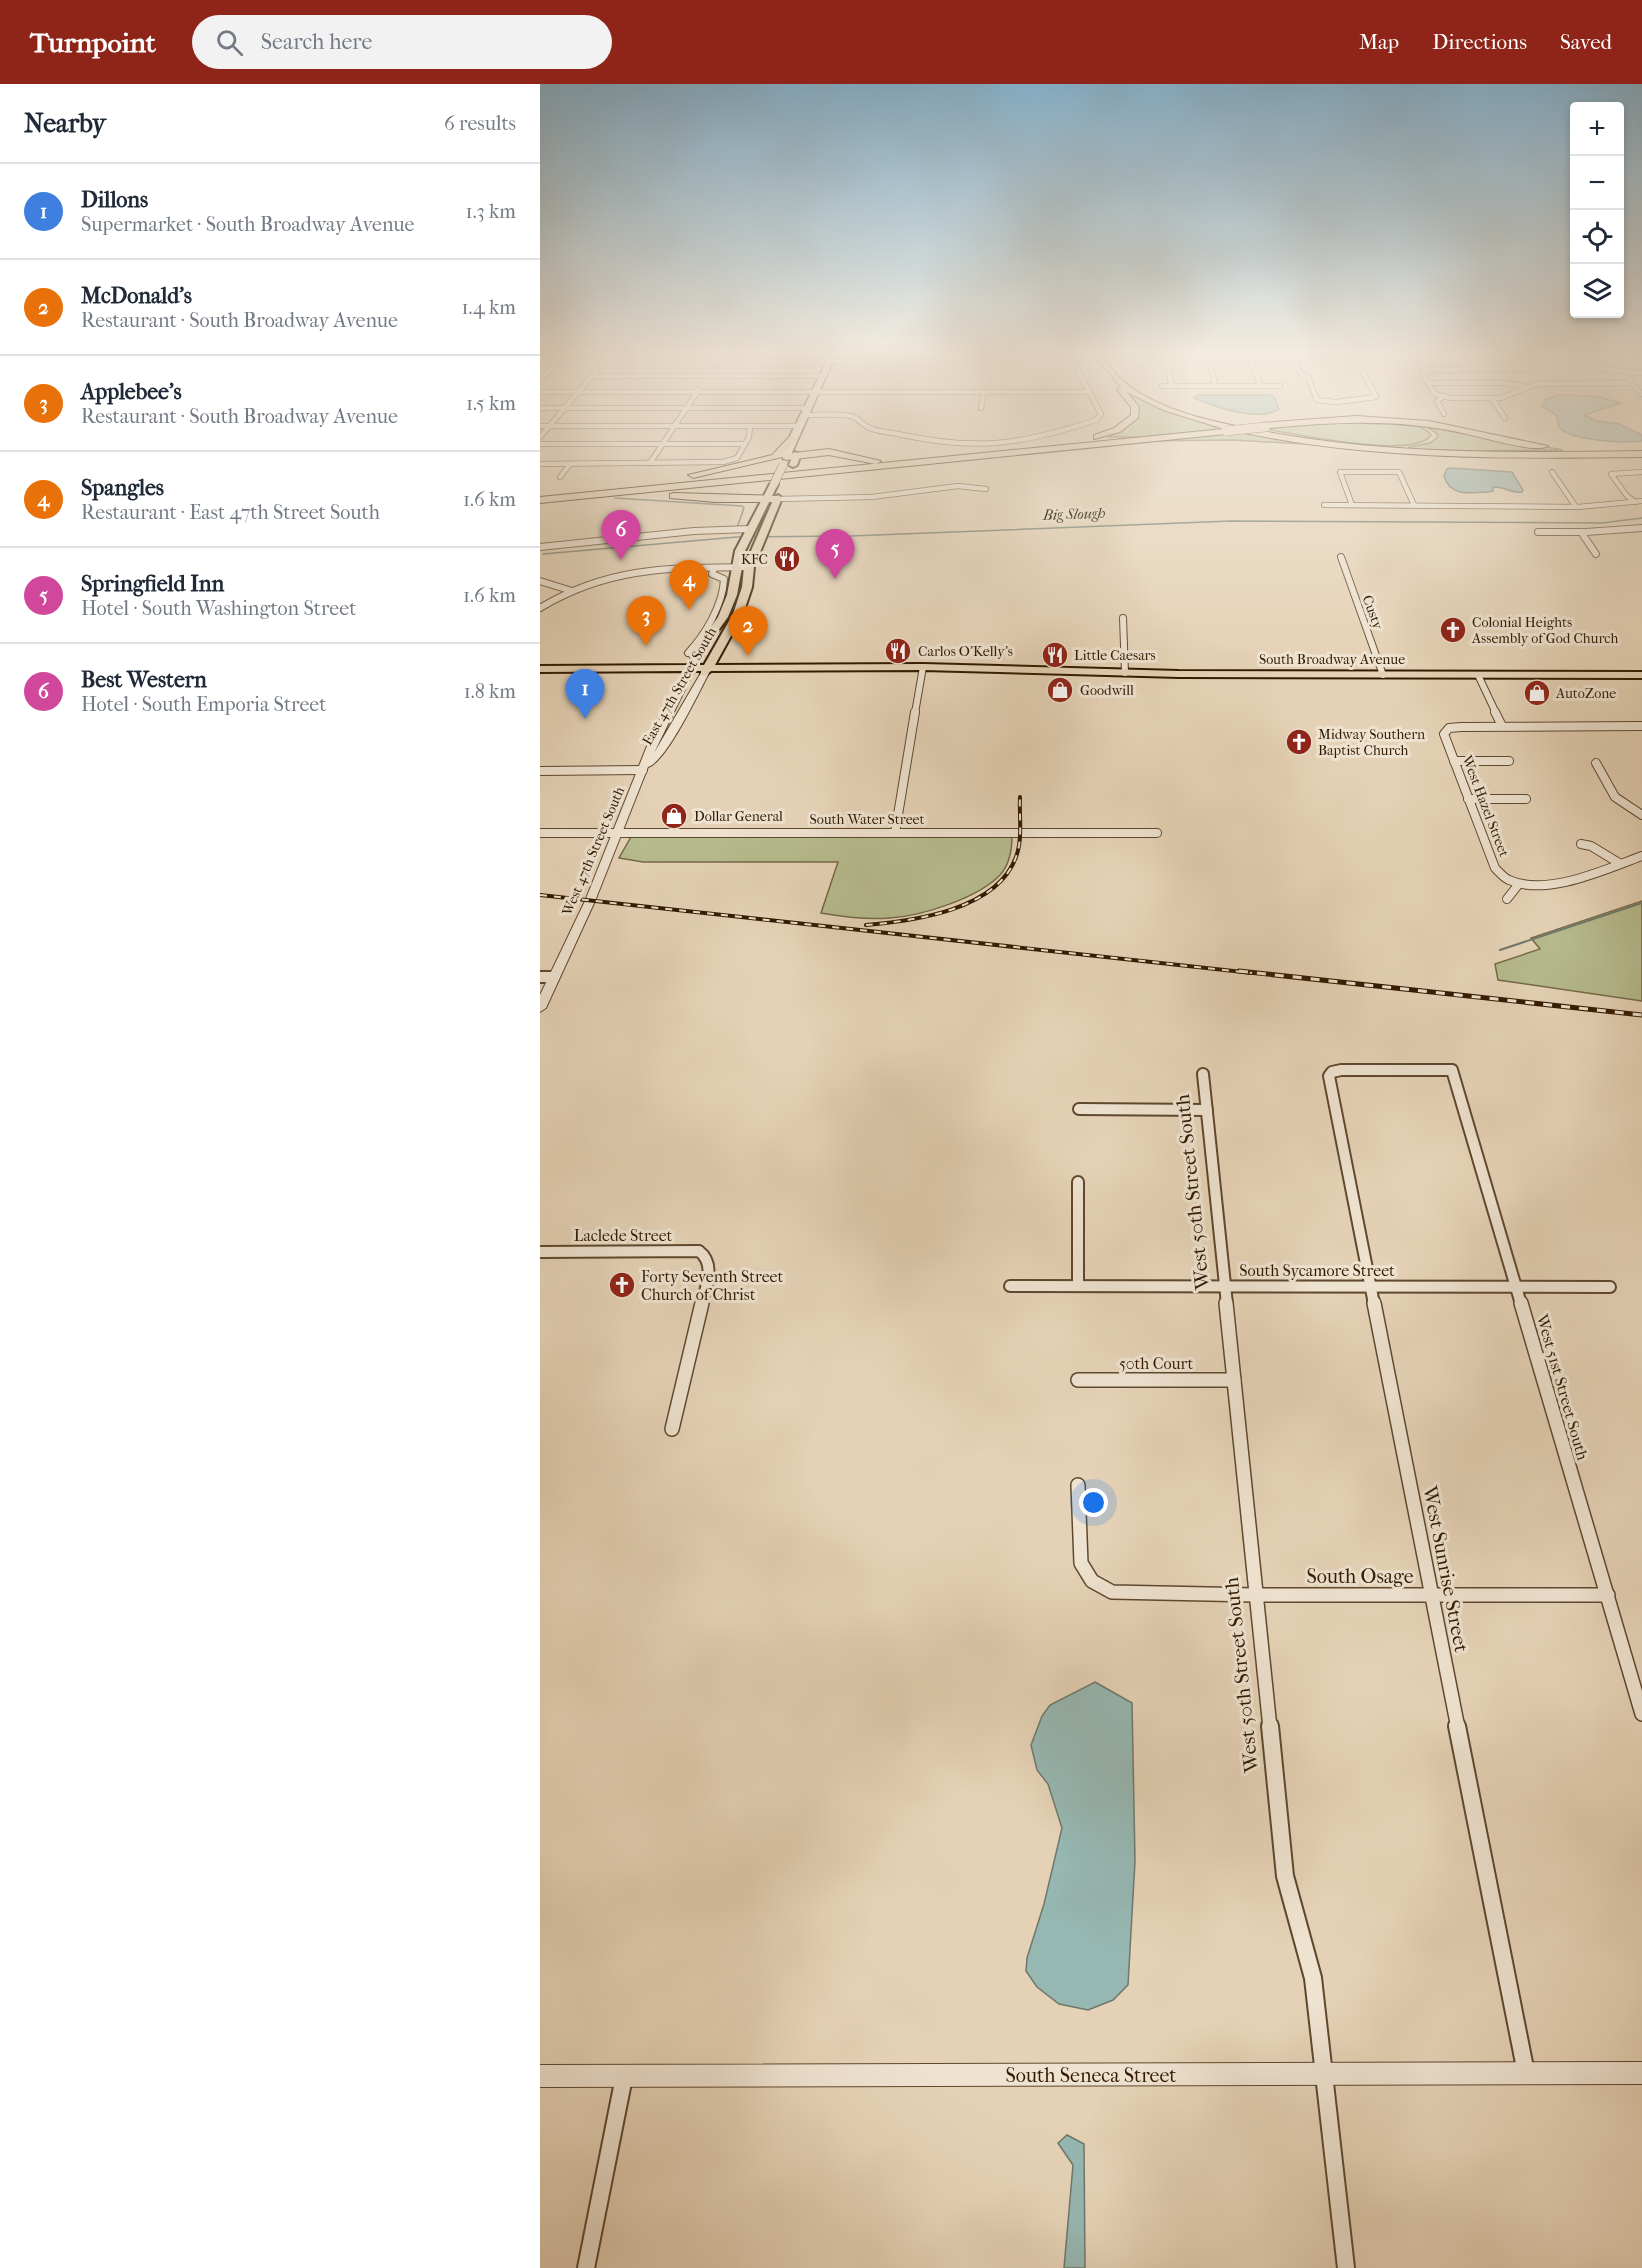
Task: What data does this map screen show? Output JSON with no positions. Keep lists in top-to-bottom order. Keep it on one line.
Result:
{"streets":{"main road":["South Broadway Avenue","East 47th Street South"],"street":["Custy","West Hazel Street","South Water Street","West 47th Street South","West 50th Street South","Laclede Street","South Sycamore Street","50th Court","West 51st Street South","West Sunrise Street","South Osage","South Seneca Street"]},"crossings":[["Custy","South Broadway Avenue"],["South Broadway Avenue","East 47th Street South"],["East 47th Street South","West 47th Street South"],["South Water Street","West 47th Street South"],["West 50th Street South","South Sycamore Street"],["West 50th Street South","50th Court"],["West 50th Street South","South Osage"],["West 50th Street South","South Seneca Street"],["South Sycamore Street","West 51st Street South"],["South Sycamore Street","West Sunrise Street"],["West 51st Street South","West Sunrise Street"],["West 51st Street South","South Osage"],["West Sunrise Street","South Osage"],["West Sunrise Street","South Seneca Street"]],"water":["Big Slough"],"places":{"restaurant":["KFC","Carlos O'Kelly's","Little Caesars"],"church":["Colonial Heights Assembly of God Church","Midway Southern Baptist Church","Forty Seventh Street Church of Christ"],"shop":["Goodwill","AutoZone","Dollar General"]},"page":{"header":"Turnpoint","search":"Search here","nav":["Map","Directions","Saved"],"heading":["Nearby","6 results"],"map_buttons":["+","−"],"list":[{"mark":"1","name":"Dillons","note":"Supermarket · South Broadway Avenue","value":"1.3 km"},{"mark":"2","name":"McDonald's","note":"Restaurant · South Broadway Avenue","value":"1.4 km"},{"mark":"3","name":"Applebee's","note":"Restaurant · South Broadway Avenue","value":"1.5 km"},{"mark":"4","name":"Spangles","note":"Restaurant · East 47th Street South","value":"1.6 km"},{"mark":"5","name":"Springfield Inn","note":"Hotel · South Washington Street","value":"1.6 km"},{"mark":"6","name":"Best Western","note":"Hotel · South Emporia Street","value":"1.8 km"}],"pins":["6","5","4","3","2","1"]}}
